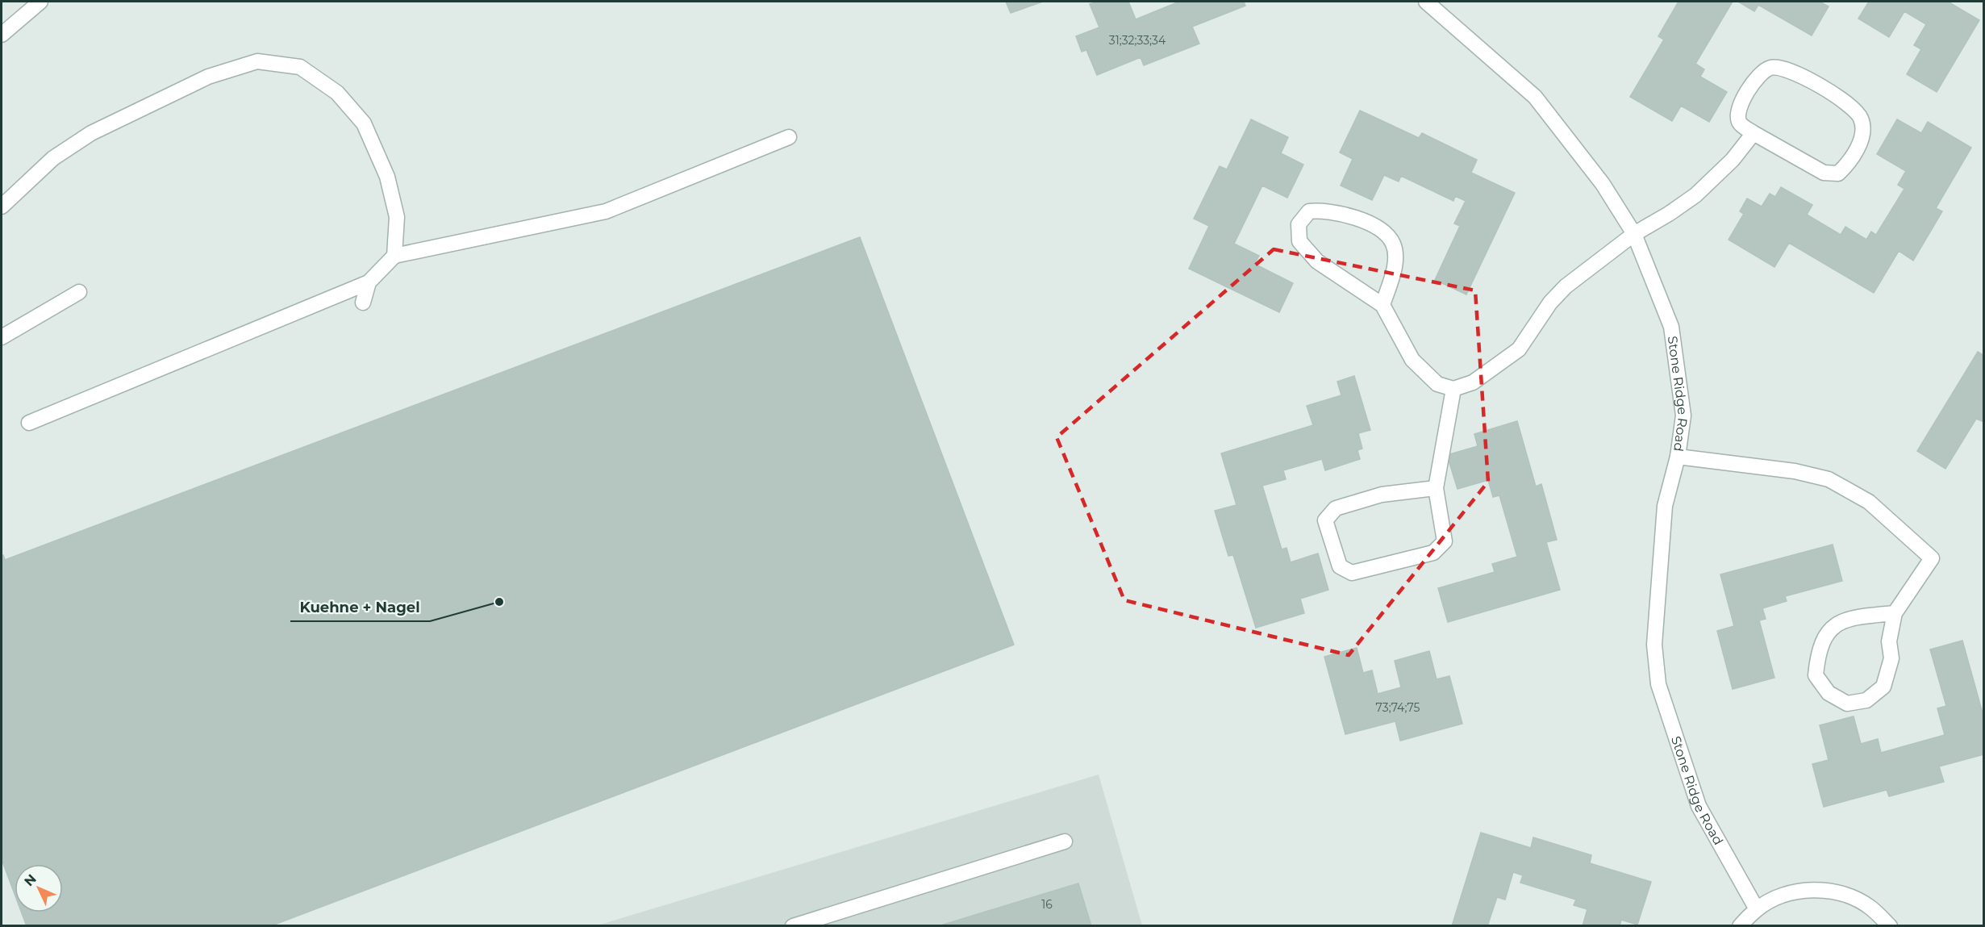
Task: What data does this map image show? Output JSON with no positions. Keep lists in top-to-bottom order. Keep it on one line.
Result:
{"streets":{"street":["Stone Ridge Road"]},"places":["Kuehne + Nagel"],"house_numbers":["31;32;33;34","73;74;75","16"],"north":"top left"}
